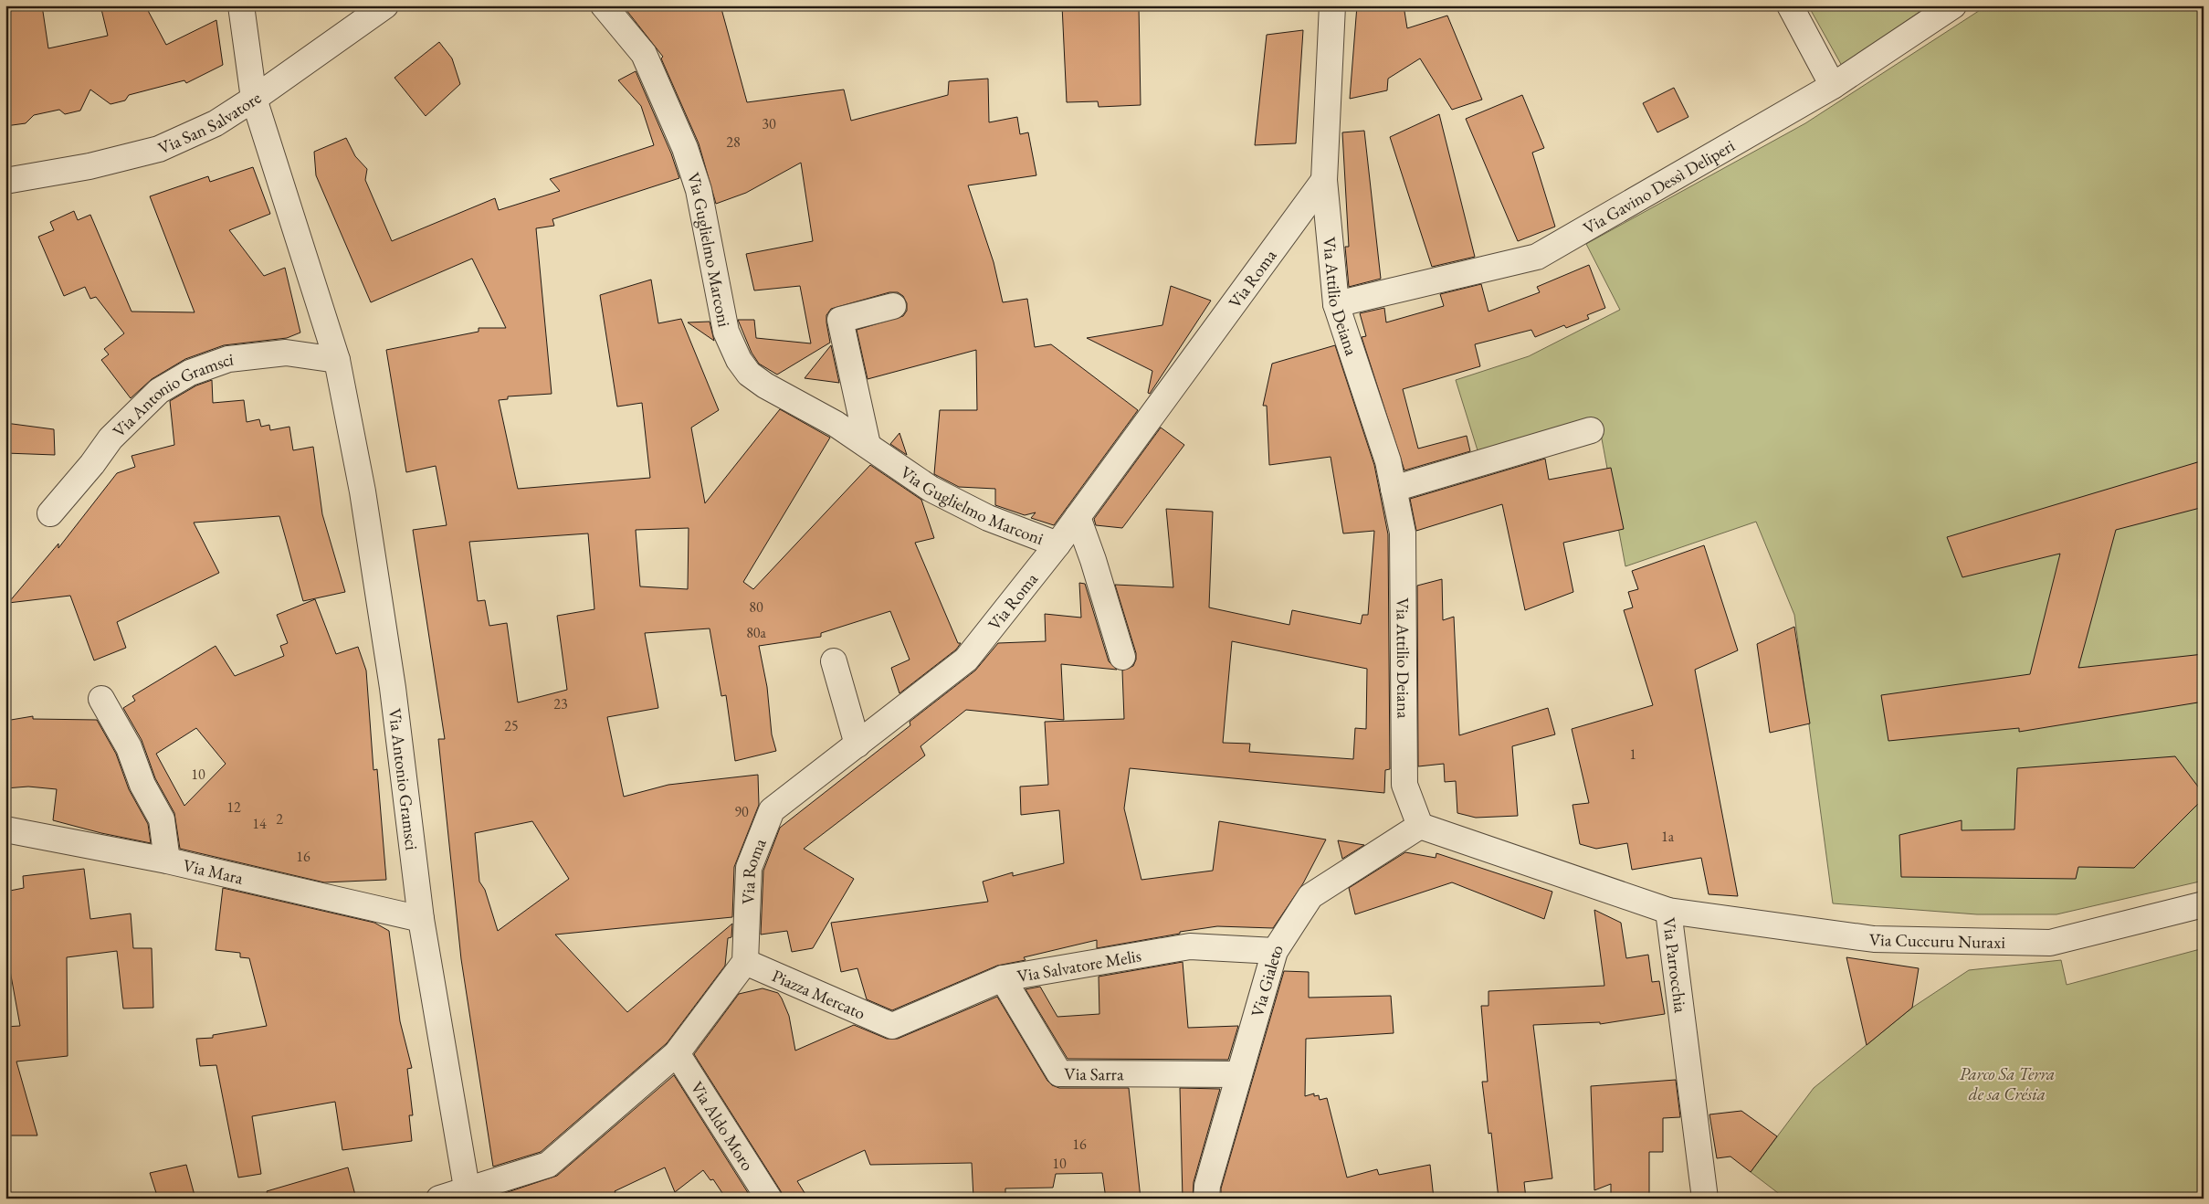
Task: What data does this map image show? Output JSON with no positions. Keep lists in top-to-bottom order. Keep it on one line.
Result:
{"streets":{"street":["Via San Salvatore","Via Gavino Dessì Deliperi","Via Guglielmo Marconi","Via Roma","Via Attilio Deiana","Via Antonio Gramsci","Via Mara","Via Cuccuru Nuraxi","Via Salvatore Melis","Via Parrocchia","Via Gialeto","Piazza Mercato","Via Sarra","Via Aldo Moro"]},"crossings":[["Via San Salvatore","Via Antonio Gramsci"],["Via Gavino Dessì Deliperi","Via Attilio Deiana"],["Via Guglielmo Marconi","Via Roma"],["Via Roma","Via Attilio Deiana"],["Via Roma","Piazza Mercato"],["Via Attilio Deiana","Via Parrocchia"],["Via Attilio Deiana","Via Gialeto"],["Via Antonio Gramsci","Via Mara"],["Via Cuccuru Nuraxi","Via Parrocchia"],["Via Salvatore Melis","Via Gialeto"],["Via Salvatore Melis","Piazza Mercato"],["Via Salvatore Melis","Via Sarra"],["Via Parrocchia","Via Gialeto"],["Via Gialeto","Via Sarra"]],"parks":["Parco Sa Terra de sa Crésia"],"house_numbers":["30","28","80","80a","23","25","1","10","12","90","2","14","1a","16","16","10"]}
